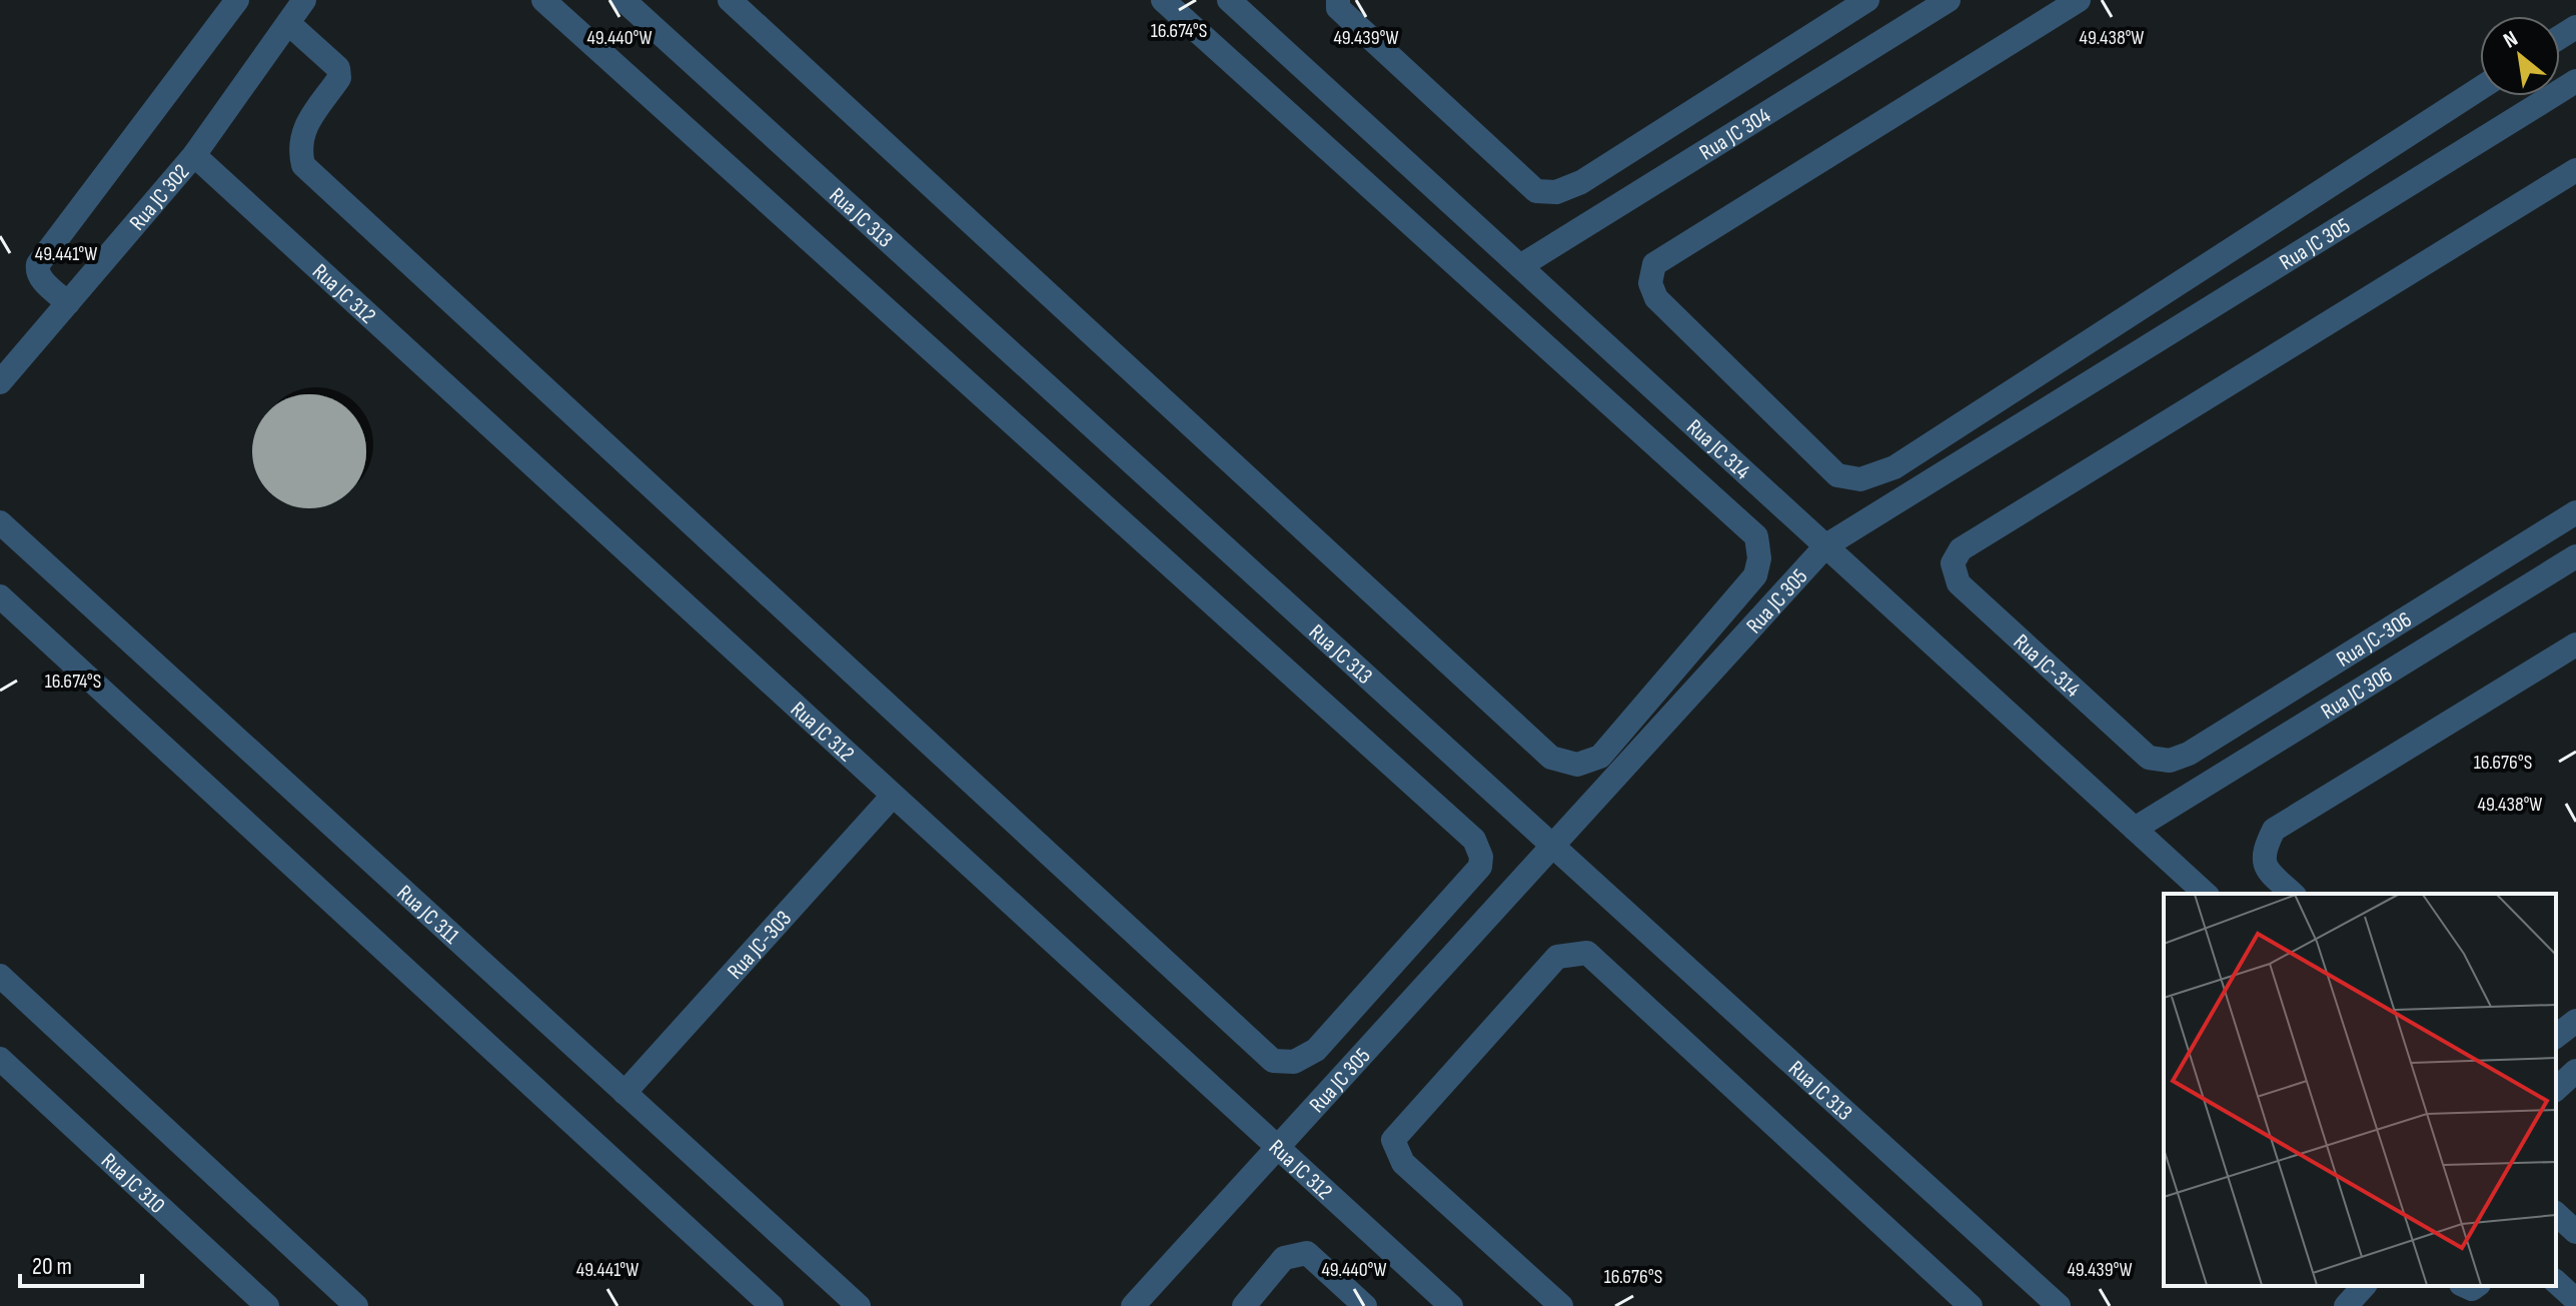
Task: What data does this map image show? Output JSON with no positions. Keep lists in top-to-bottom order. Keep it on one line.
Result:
{"streets":{"street":["Rua JC 304","Rua JC 302","Rua JC 313","Rua JC 305","Rua JC 312","Rua JC 314","Rua JC-306","Rua JC-314","Rua JC 306","Rua JC 311","Rua JC-303","Rua JC 310"]},"crossings":[["Rua JC 304","Rua JC 314"],["Rua JC 302","Rua JC 312"],["Rua JC 313","Rua JC 305"],["Rua JC 305","Rua JC 312"],["Rua JC 305","Rua JC 314"],["Rua JC 312","Rua JC-303"],["Rua JC 314","Rua JC 306"],["Rua JC-306","Rua JC-314"],["Rua JC 311","Rua JC-303"]],"scale_bar":"20 m","north":"top left","coordinates":["16.674°S","49.440°W","49.439°W","49.438°W","49.441°W","16.676°S"]}
